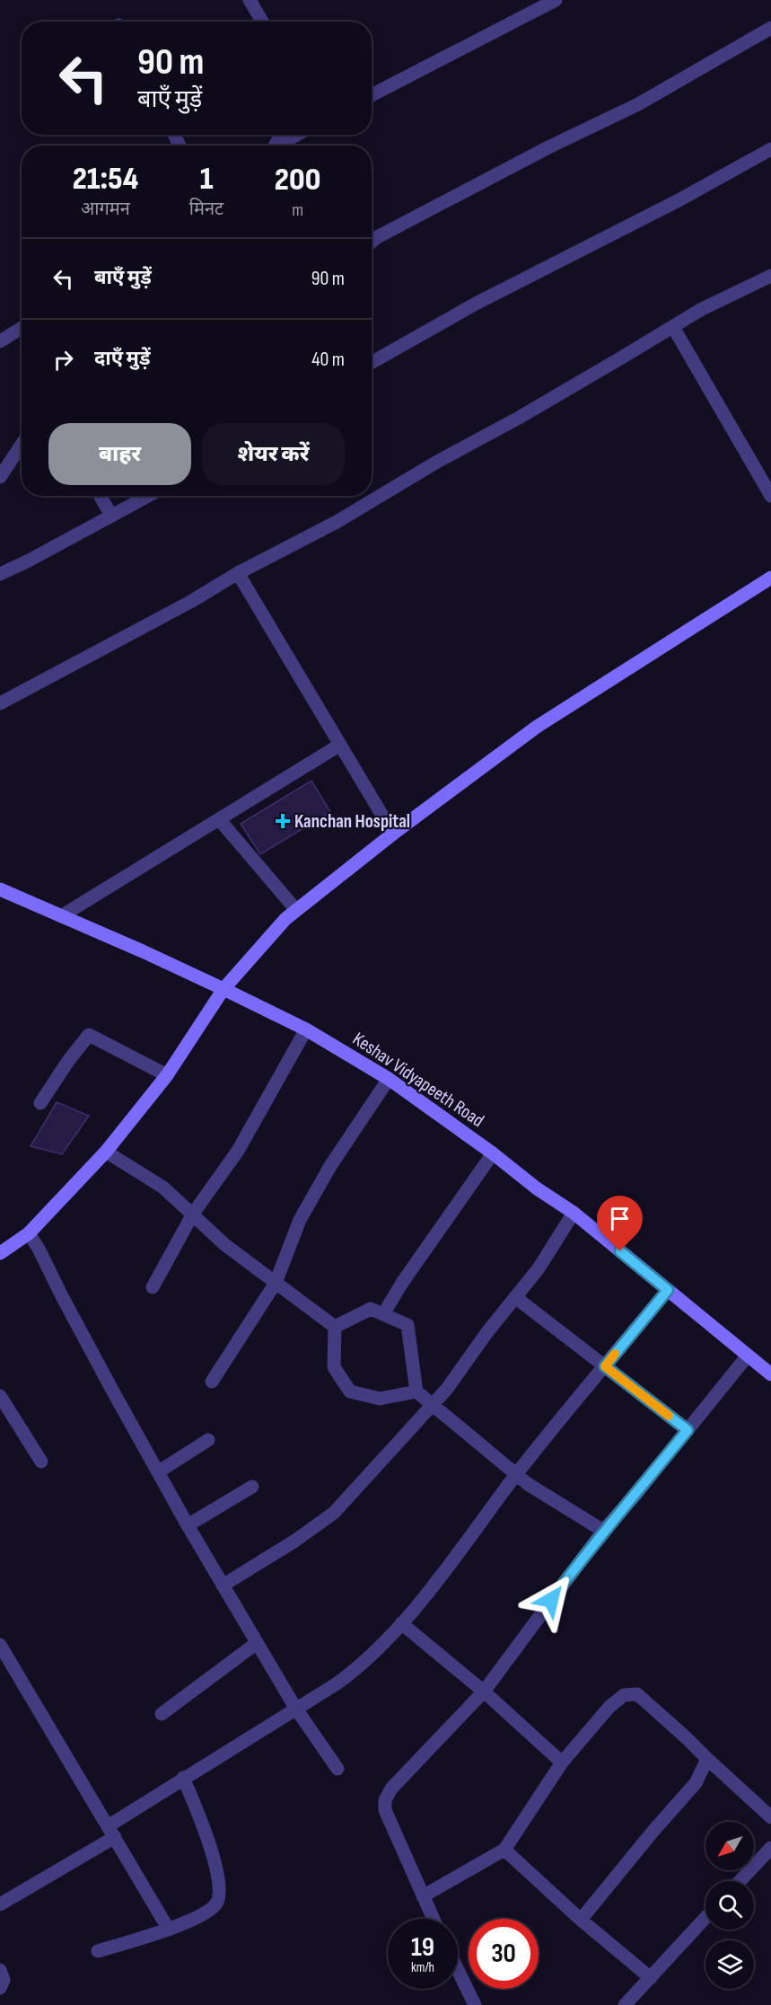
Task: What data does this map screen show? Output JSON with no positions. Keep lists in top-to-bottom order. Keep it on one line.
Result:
{"streets":{"street":["Keshav Vidyapeeth Road"]},"places":{"health":["Kanchan Hospital"]},"north":"bottom left","page":{"turn":["90 m","बाएँ मुड़ें"],"eta":["21:54","आगमन","1","मिनट","200","m"],"list":[{"name":"बाएँ मुड़ें","value":"90 m"},{"name":"दाएँ मुड़ें","value":"40 m"}],"buttons":["बाहर","शेयर करें"],"speed":"19 km/h","limit":"30"}}
